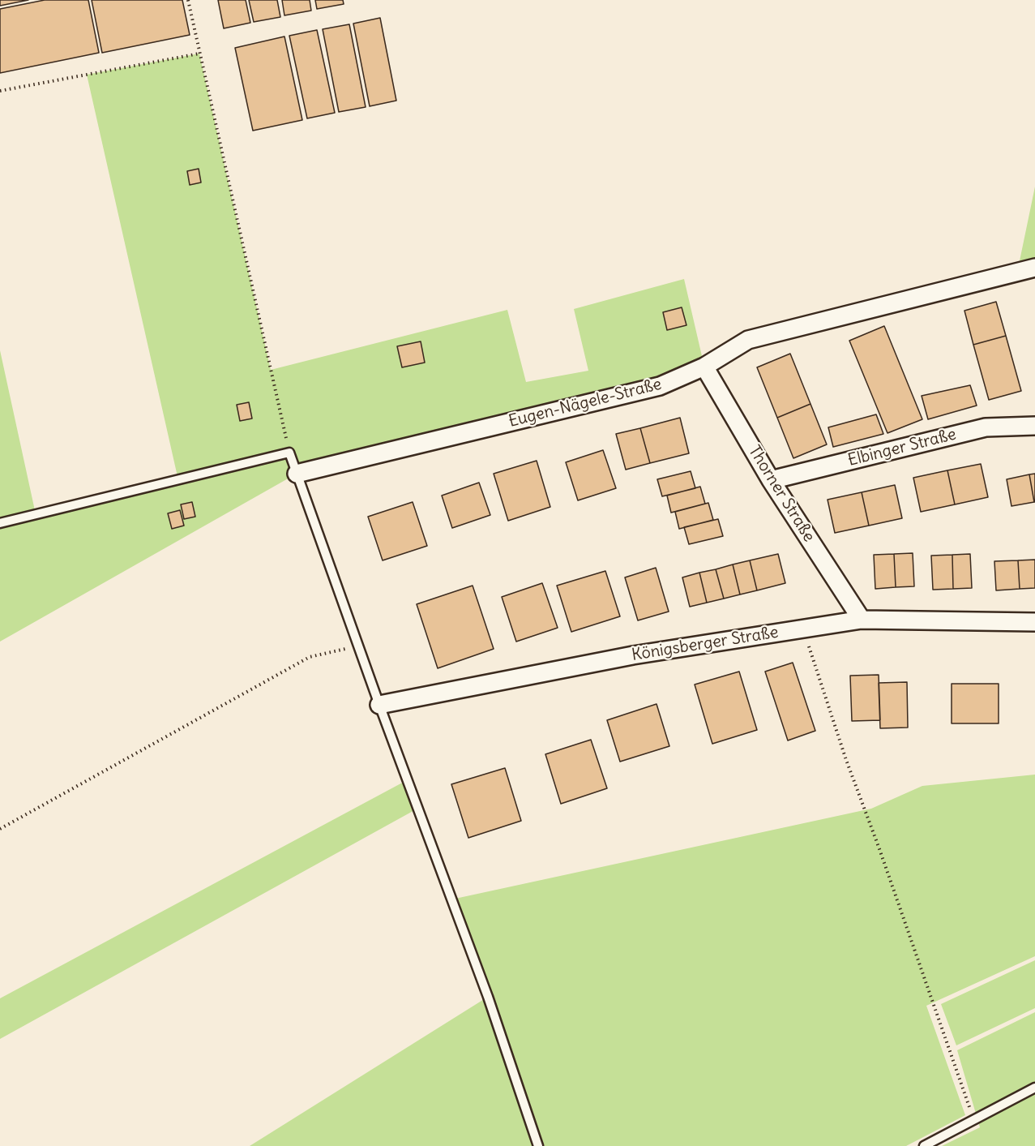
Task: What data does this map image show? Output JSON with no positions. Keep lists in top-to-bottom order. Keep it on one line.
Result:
{"streets":{"street":["Eugen-Nägele-Straße","Elbinger Straße","Thorner Straße","Königsberger Straße"]},"crossings":[["Eugen-Nägele-Straße","Thorner Straße"],["Elbinger Straße","Thorner Straße"],["Thorner Straße","Königsberger Straße"]]}
